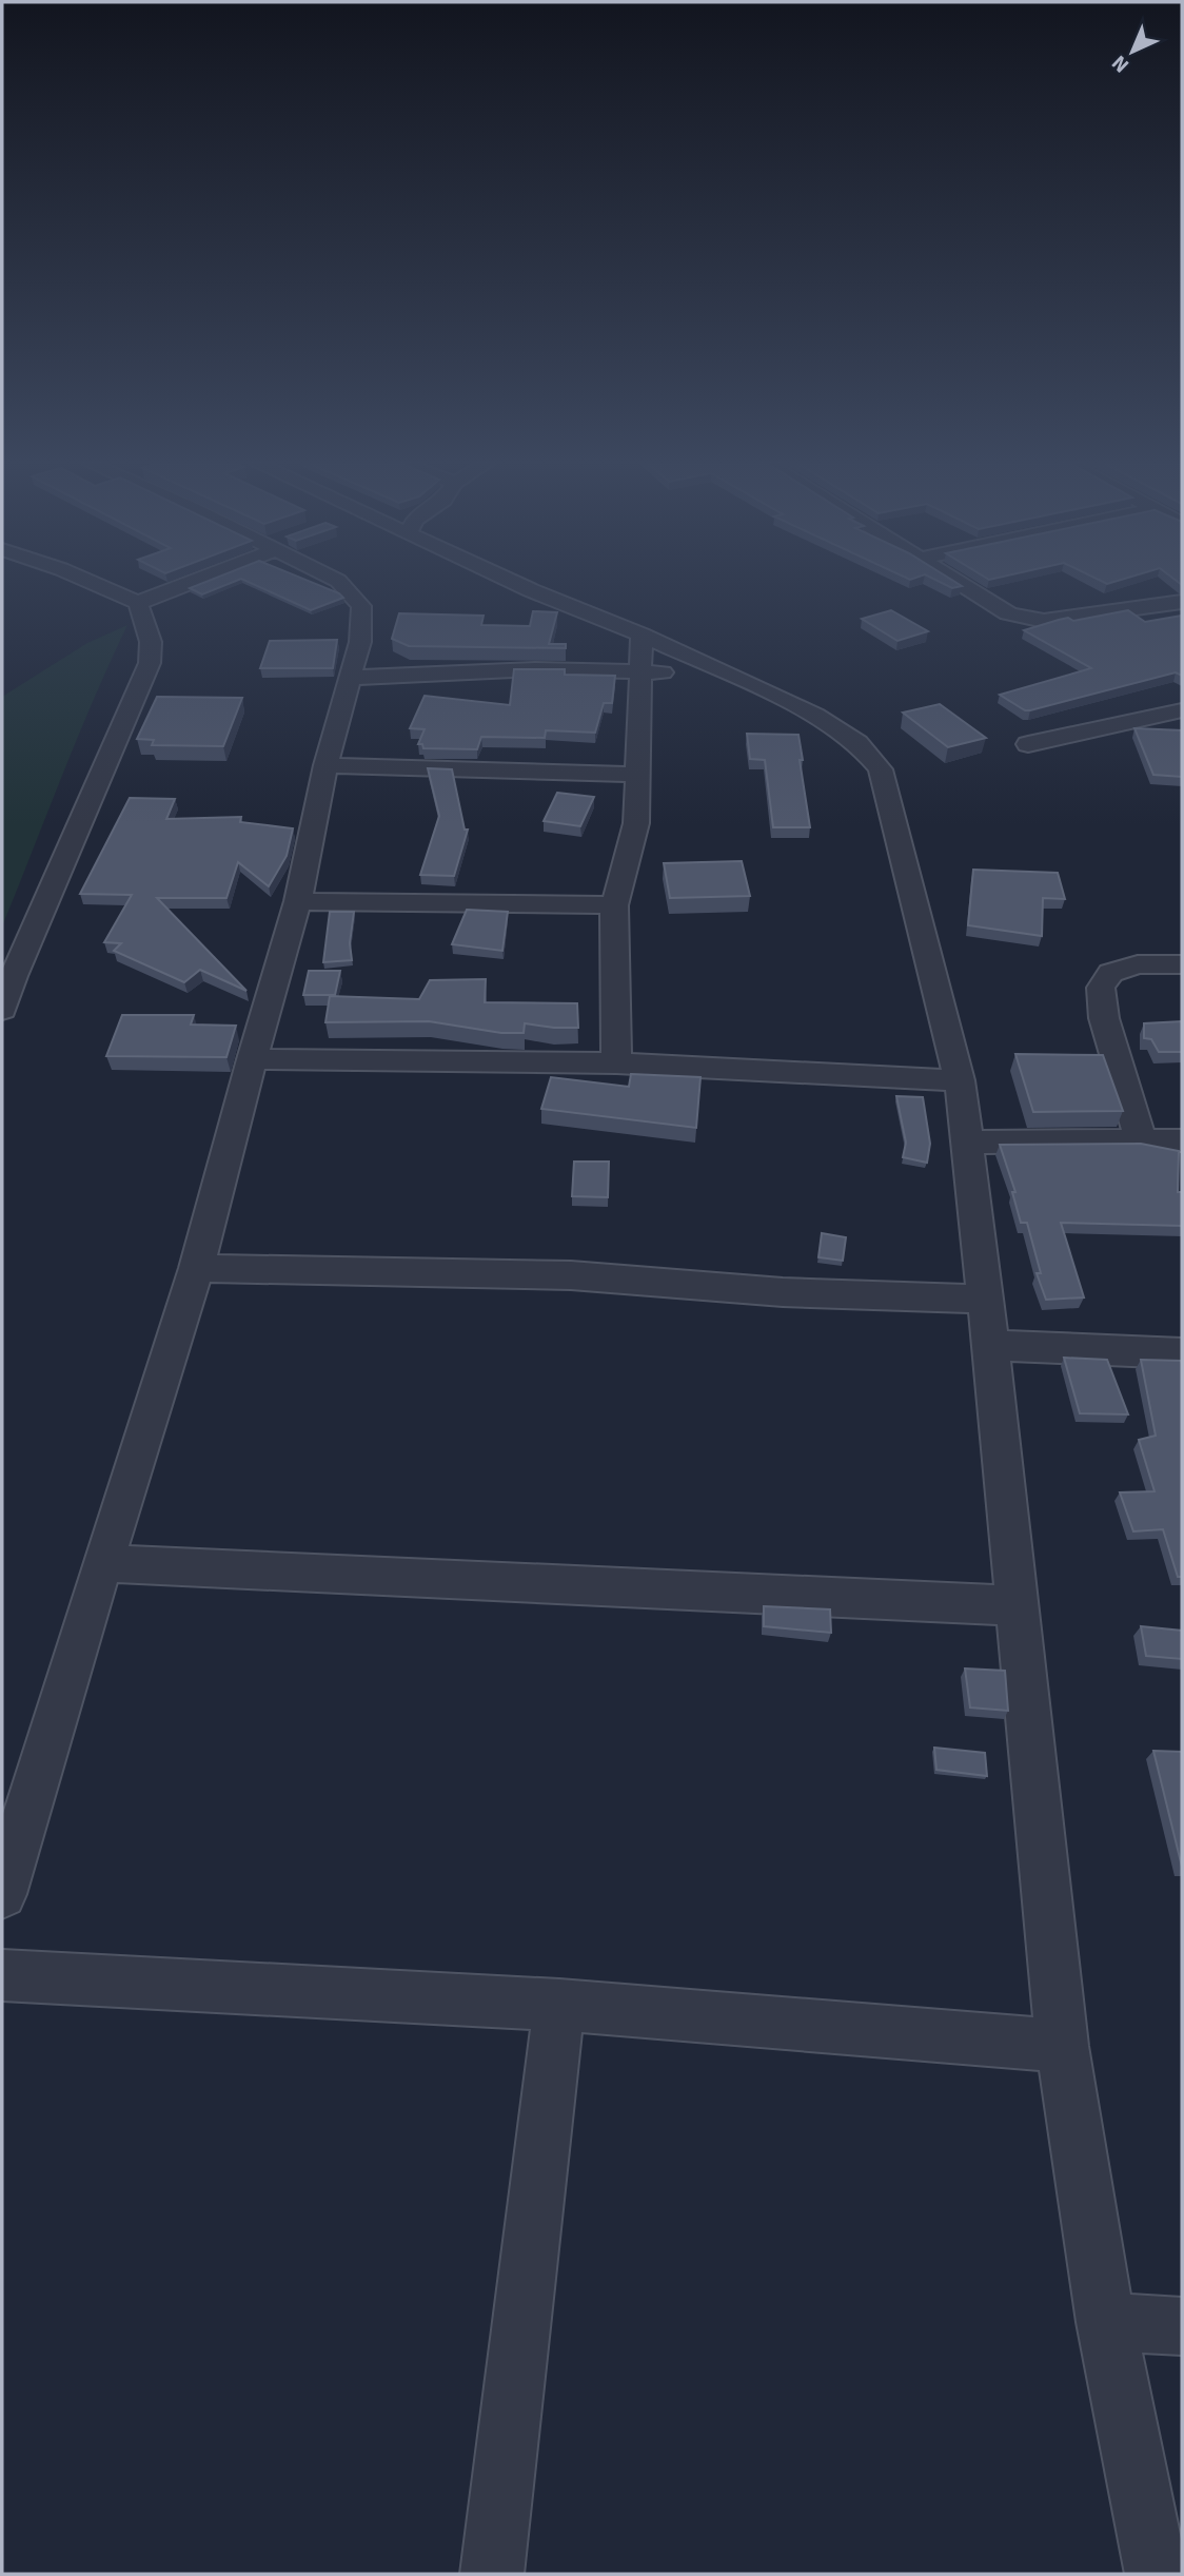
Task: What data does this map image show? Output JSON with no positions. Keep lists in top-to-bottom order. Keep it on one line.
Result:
{"north":"bottom left"}
